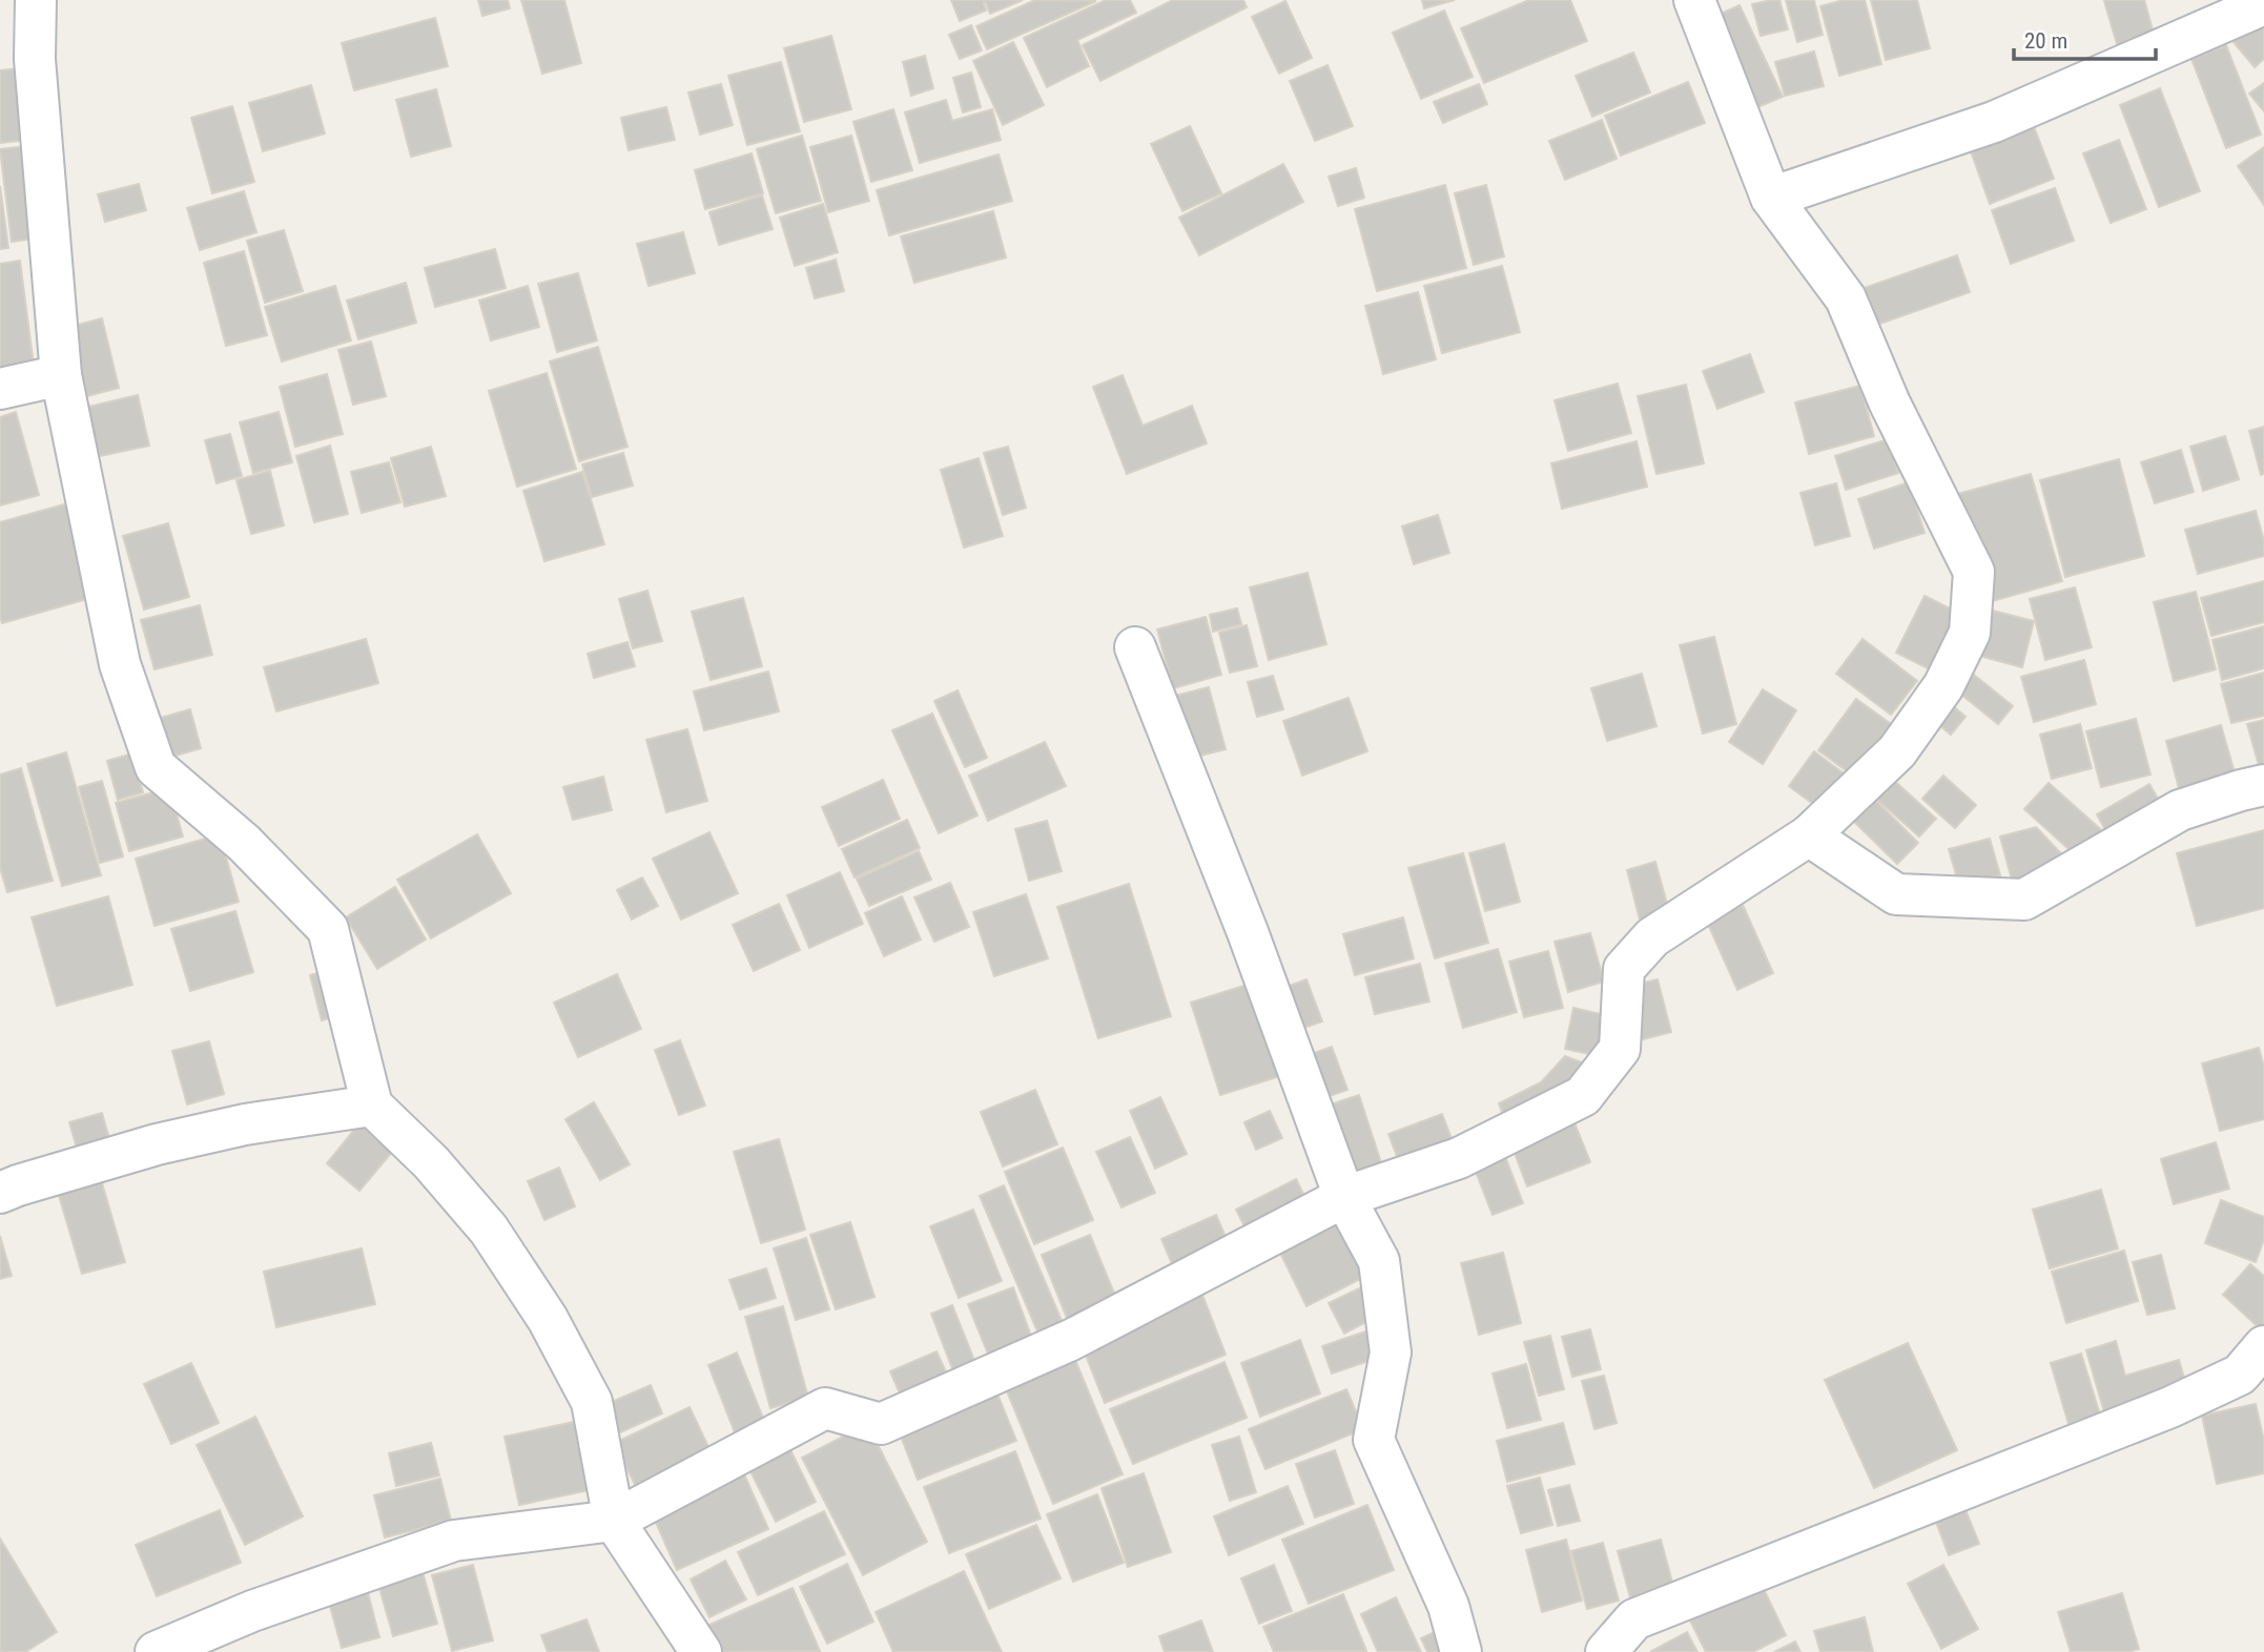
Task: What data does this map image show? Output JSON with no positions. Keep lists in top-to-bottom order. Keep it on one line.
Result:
{"scale_bar":"20 m"}
